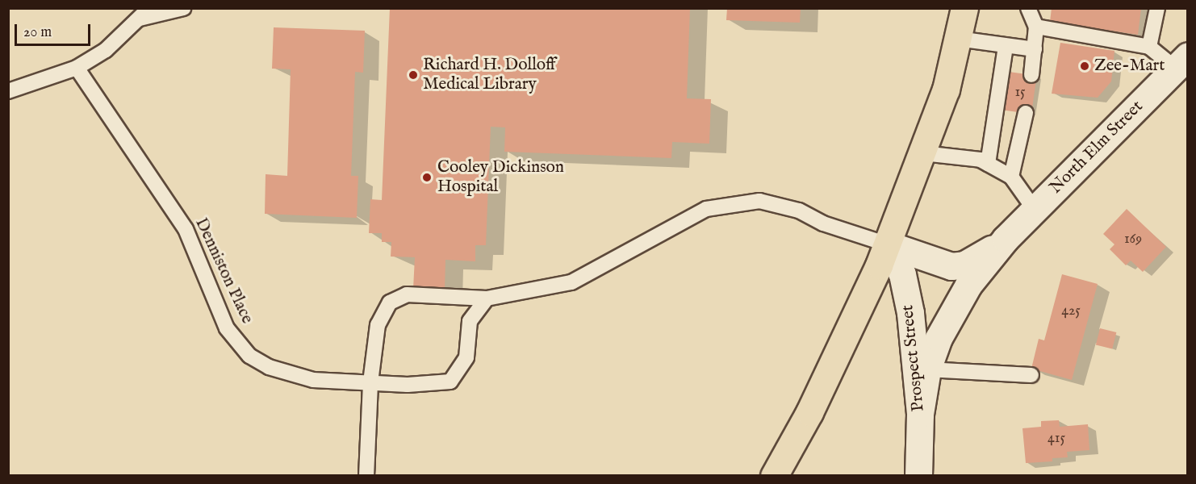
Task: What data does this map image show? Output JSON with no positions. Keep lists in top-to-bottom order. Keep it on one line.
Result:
{"streets":{"main road":["North Elm Street","Prospect Street"],"lane":["Denniston Place"]},"crossings":[["North Elm Street","Prospect Street"]],"places":["Zee-Mart","Richard H. Dolloff Medical Library","Cooley Dickinson Hospital"],"house_numbers":["15","169","425","415"],"scale_bar":"20 m"}
